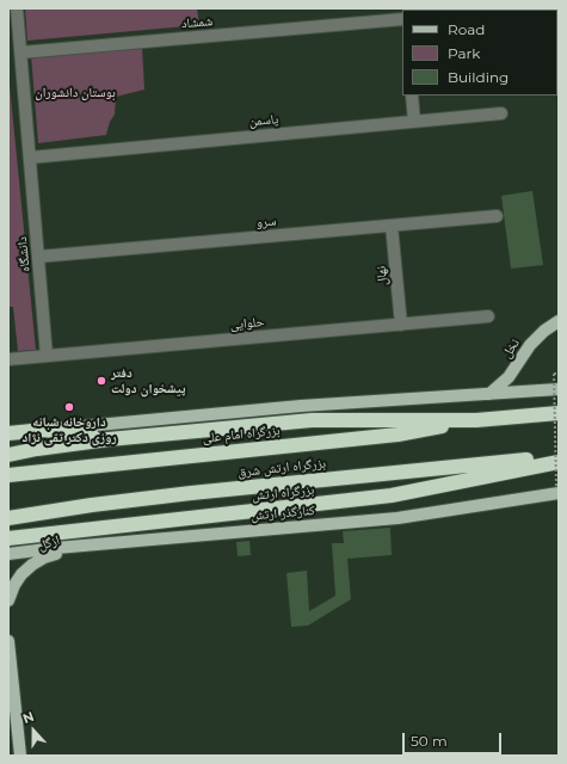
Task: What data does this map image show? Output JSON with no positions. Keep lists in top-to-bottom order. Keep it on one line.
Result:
{"streets":{"highway":["بزرگراه امام علی","بزرگراه ارتش شرق","بزرگراه ارتش"],"main road":["نخل","کنارگذر ارتش","ازگل"],"street":["شمشاد","یاسمن","سرو","دانشگاه","نهال","حلوایی"]},"crossings":[["شمشاد","دانشگاه"],["یاسمن","دانشگاه"],["سرو","دانشگاه"],["سرو","نهال"],["دانشگاه","حلوایی"],["نهال","حلوایی"],["کنارگذر ارتش","ازگل"]],"parks":["بوستان دانشوران"],"places":["دفتر پیشخوان دولت","داروخانه شبانه روزی دکتر تقی نژاد"],"legend":["Road","Park","Building"],"scale_bar":"50 m","north":"top"}
